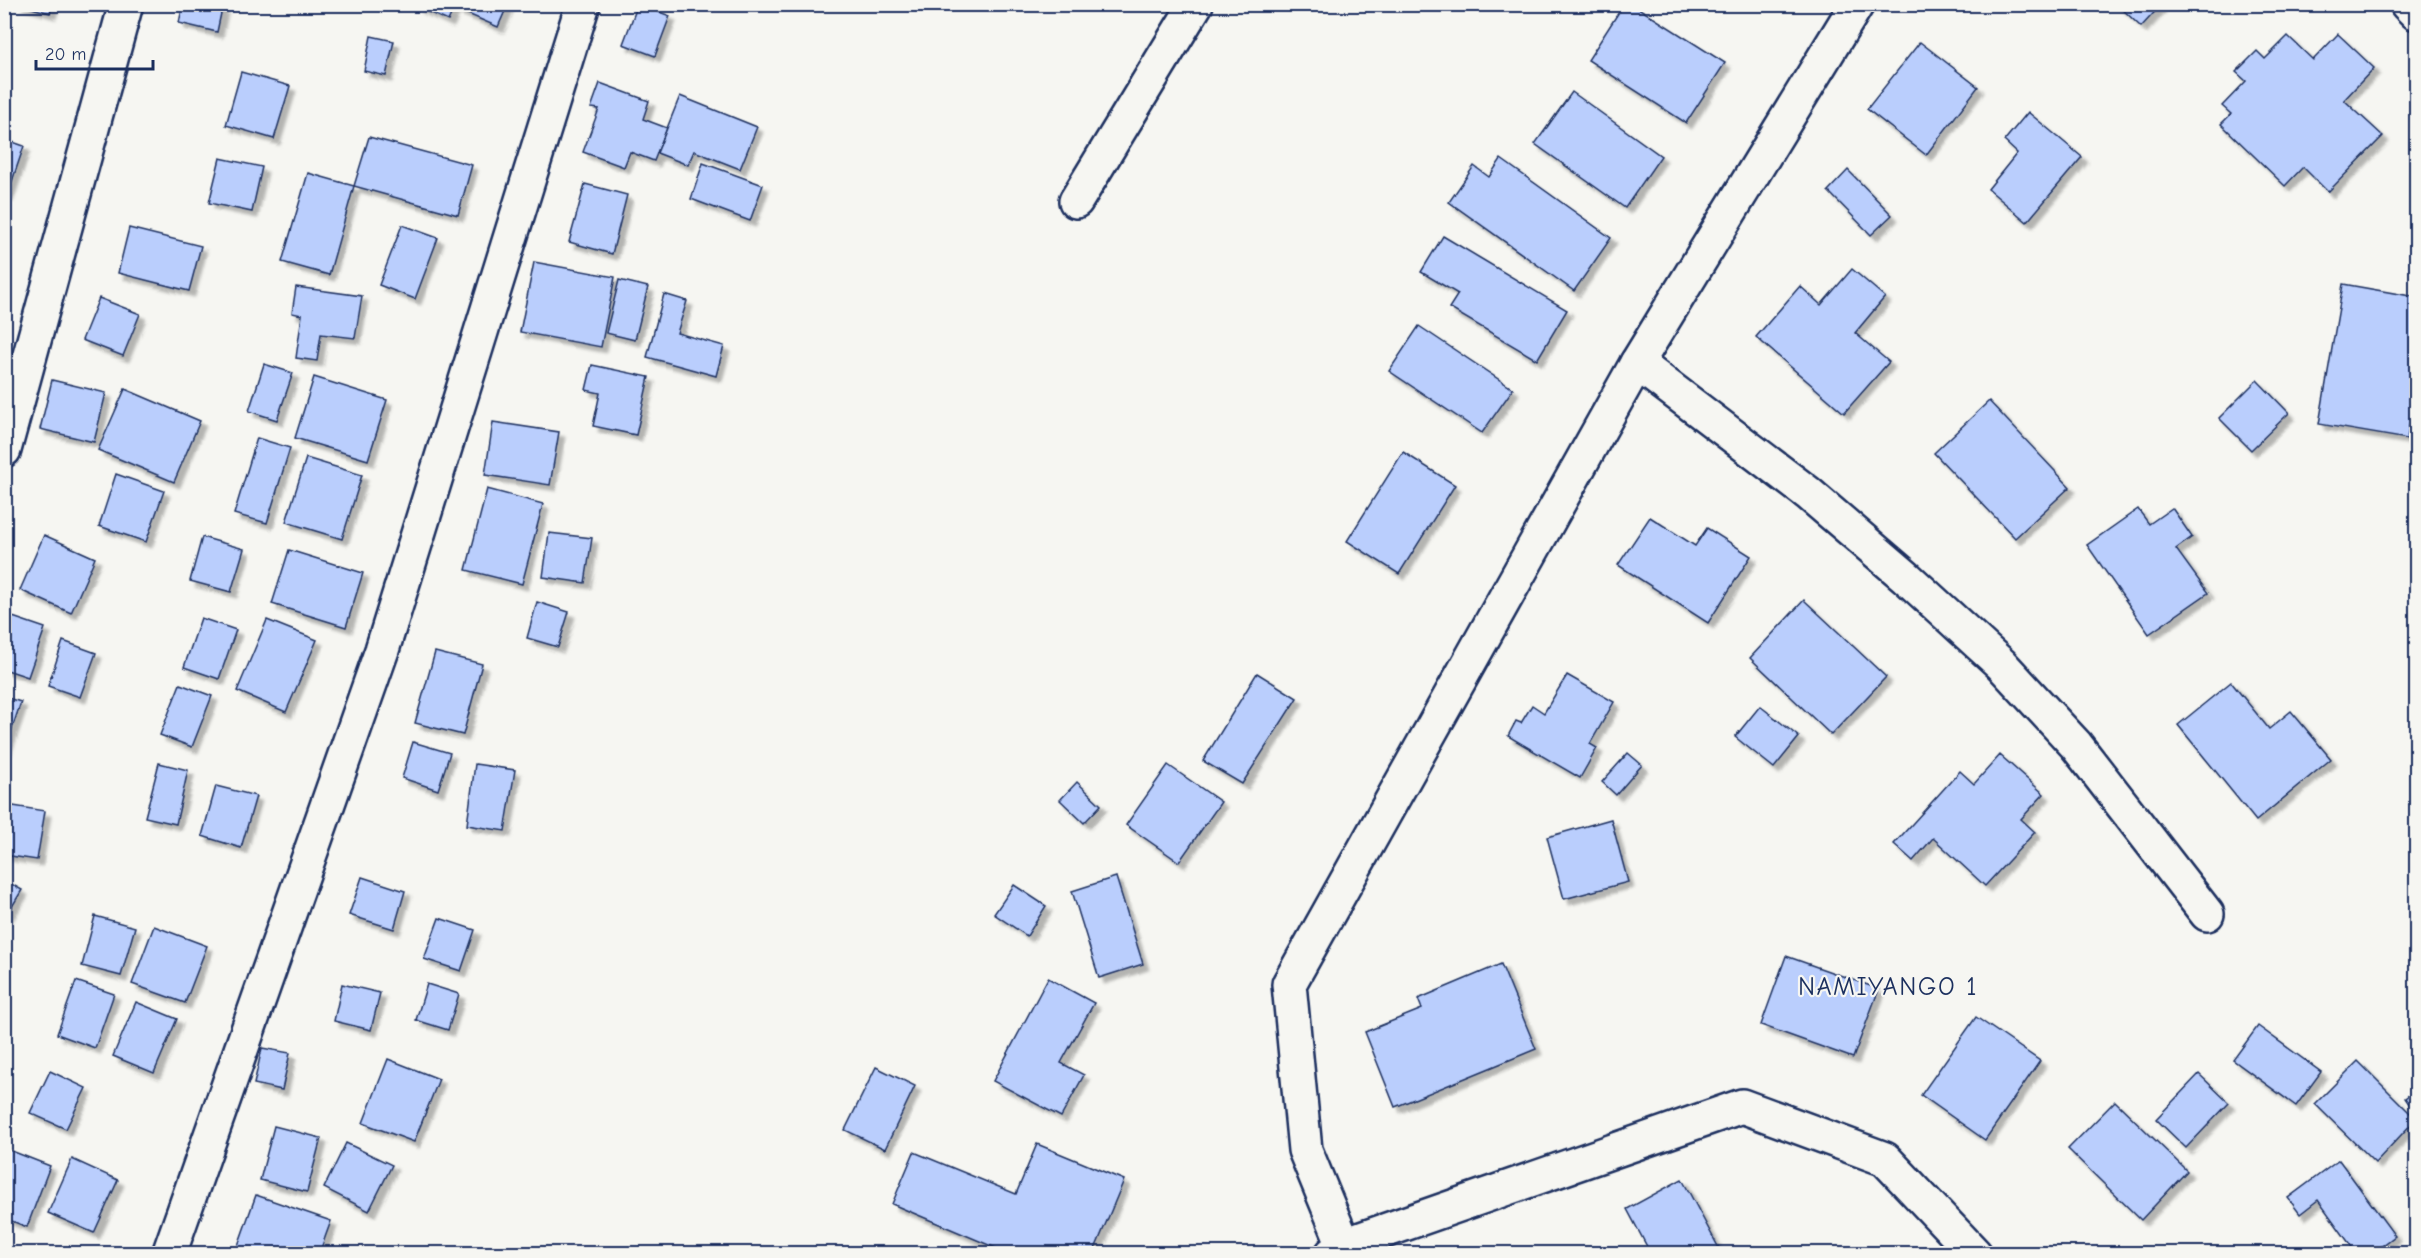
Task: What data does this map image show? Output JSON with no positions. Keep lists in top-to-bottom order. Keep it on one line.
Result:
{"districts":["NAMIYANGO 1"],"scale_bar":"20 m"}
